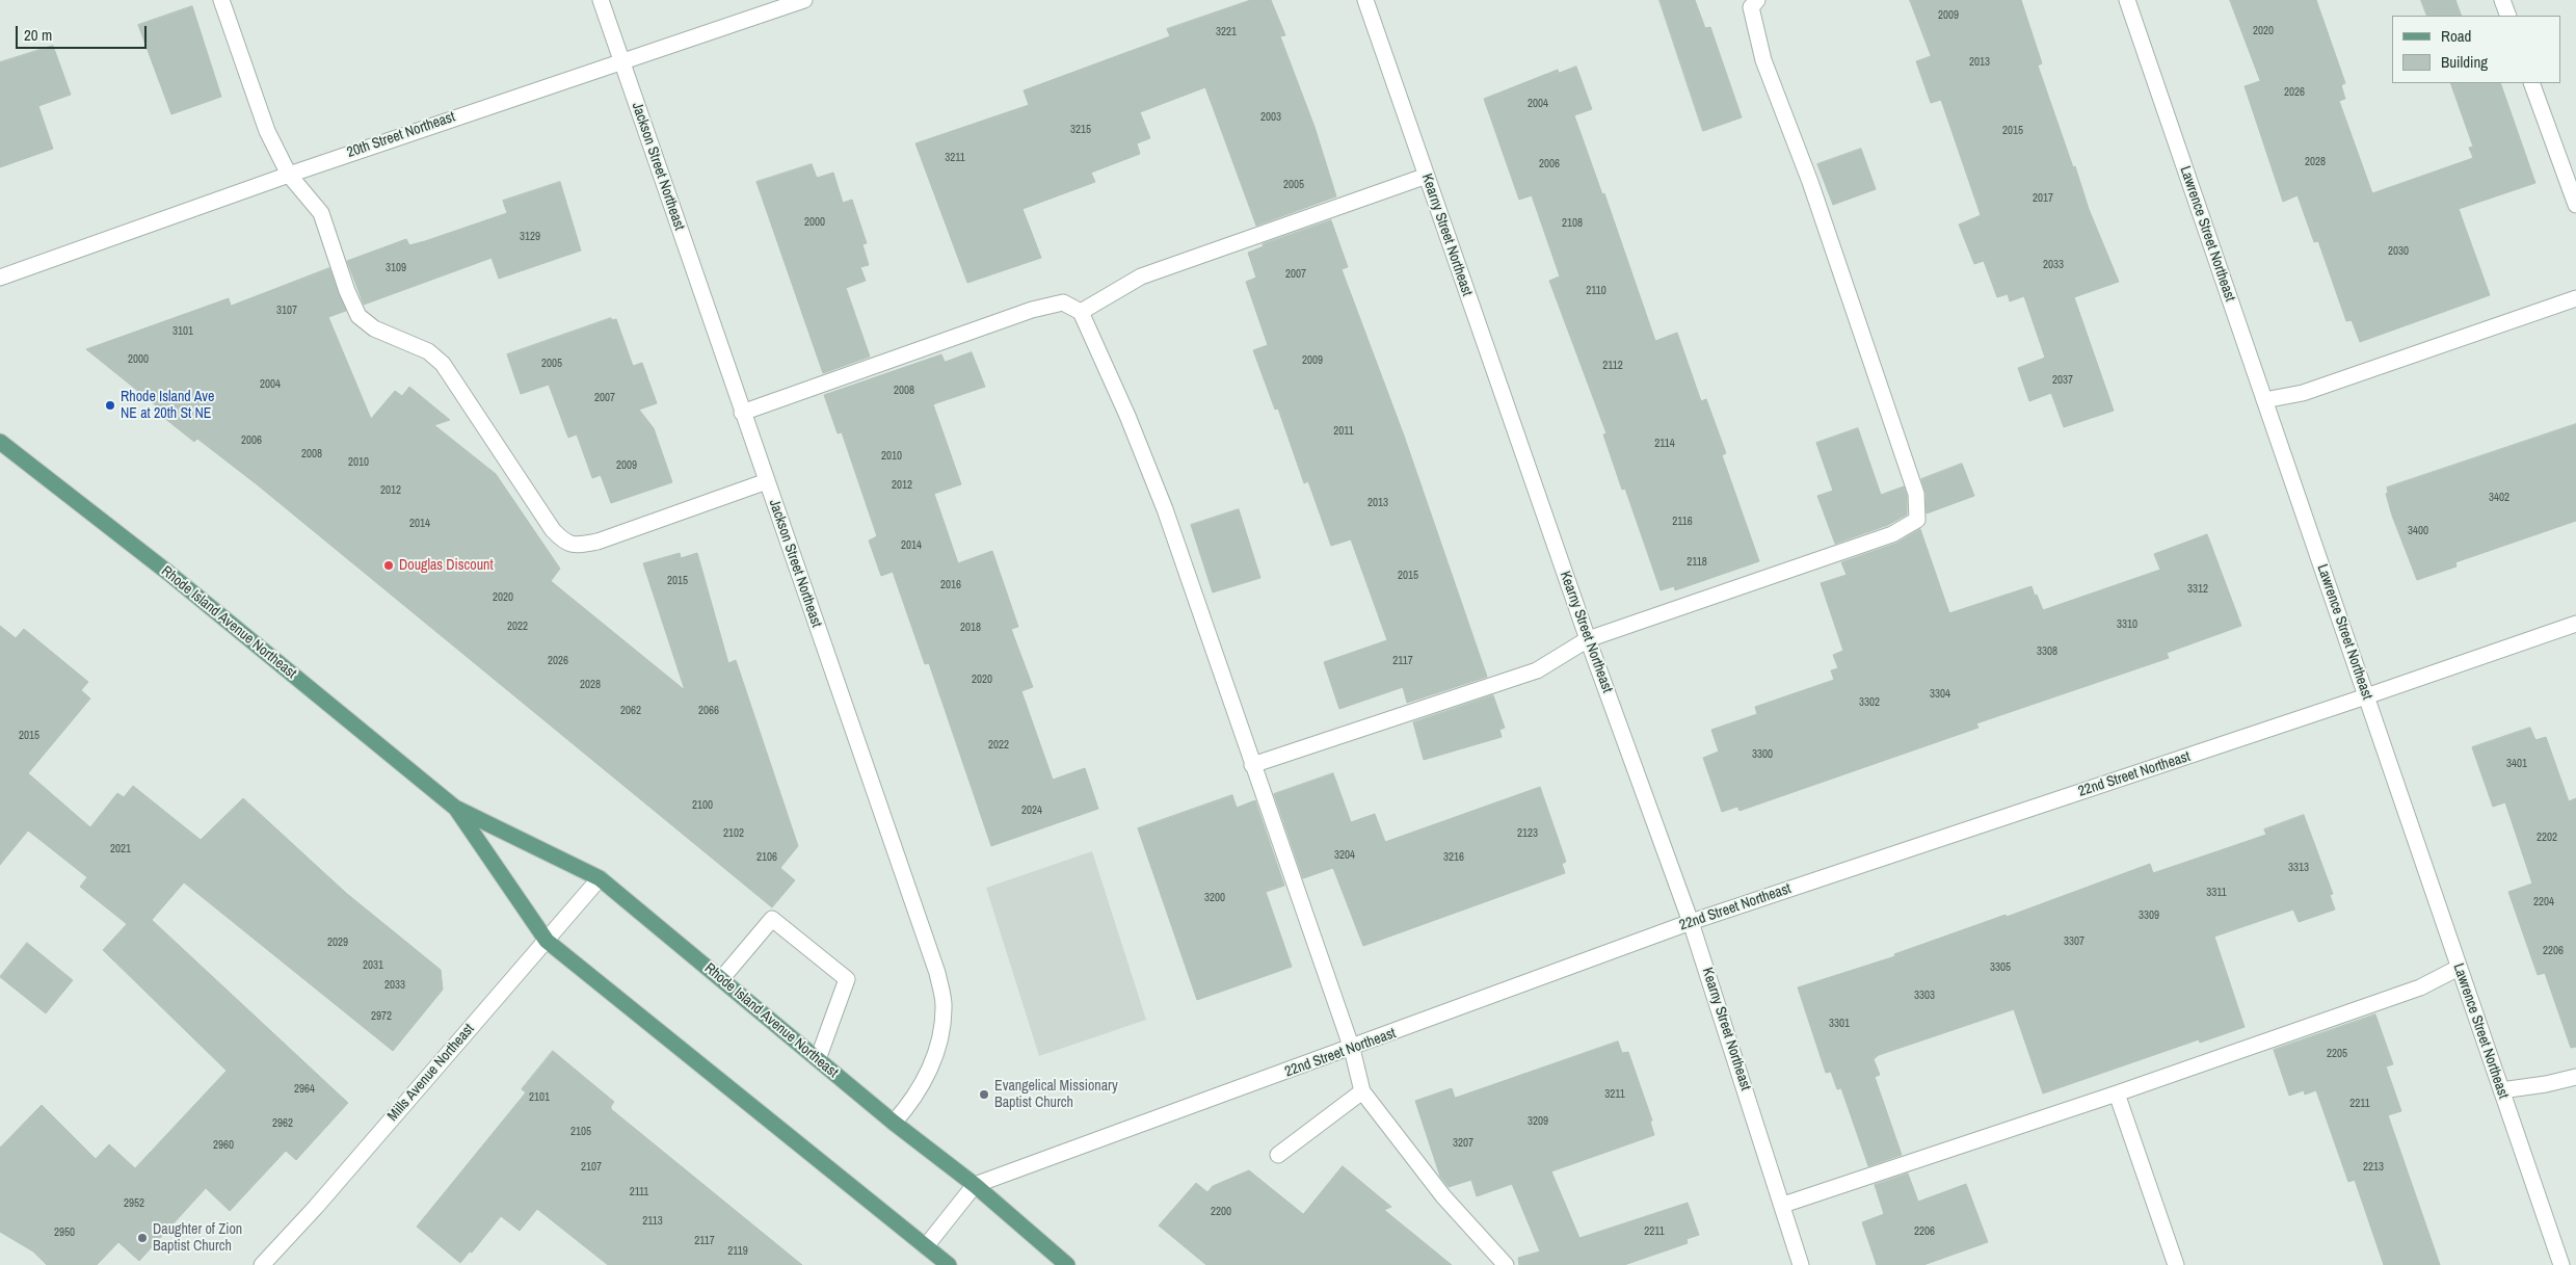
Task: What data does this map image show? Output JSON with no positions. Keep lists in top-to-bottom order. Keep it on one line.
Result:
{"streets":{"main road":["Rhode Island Avenue Northeast"],"street":["20th Street Northeast","Jackson Street Northeast","Lawrence Street Northeast","Kearny Street Northeast","22nd Street Northeast","Mills Avenue Northeast"]},"crossings":[["20th Street Northeast","Jackson Street Northeast"],["Jackson Street Northeast","Rhode Island Avenue Northeast"],["Lawrence Street Northeast","22nd Street Northeast"],["Kearny Street Northeast","22nd Street Northeast"],["Rhode Island Avenue Northeast","22nd Street Northeast"],["Rhode Island Avenue Northeast","Mills Avenue Northeast"]],"places":["Rhode Island Ave NE at 20th St NE","Douglas Discount","Evangelical Missionary Baptist Church","Daughter of Zion Baptist Church"],"house_numbers":["2009","2020","3221","2013","2026","2004","2003","3215","2015","3211","2028","2006","2005","2017","2000","2108","3129","2030","2033","3109","2007","2110","3107","3101","2000","2009","2005","2112","2037","2004","2008","2007","2011","2006","2114","2008","2010","2010","2009","2012","2012","3402","2013","2116","2014","3400","2014","2118","2015","2015","2016","3312","2020","3310","2022","2018","3308","2026","2117","2020","2028","3304","3302","2062","2066","2015","2022","3300","3401","2100","2024","2102","2123","2202","2021","3204","2106","3216","3313","3311","3200","2204","3309","3307","2029","2206","2031","3305","2033","3303","2972","3301","2205","2964","3211","2101","2211","3209","2962","2105","3207","2960","2107","2213","2111","2952","2200","2113","2211","2206","2950","2117","2119"],"legend":["Road","Building"],"scale_bar":"20 m"}
